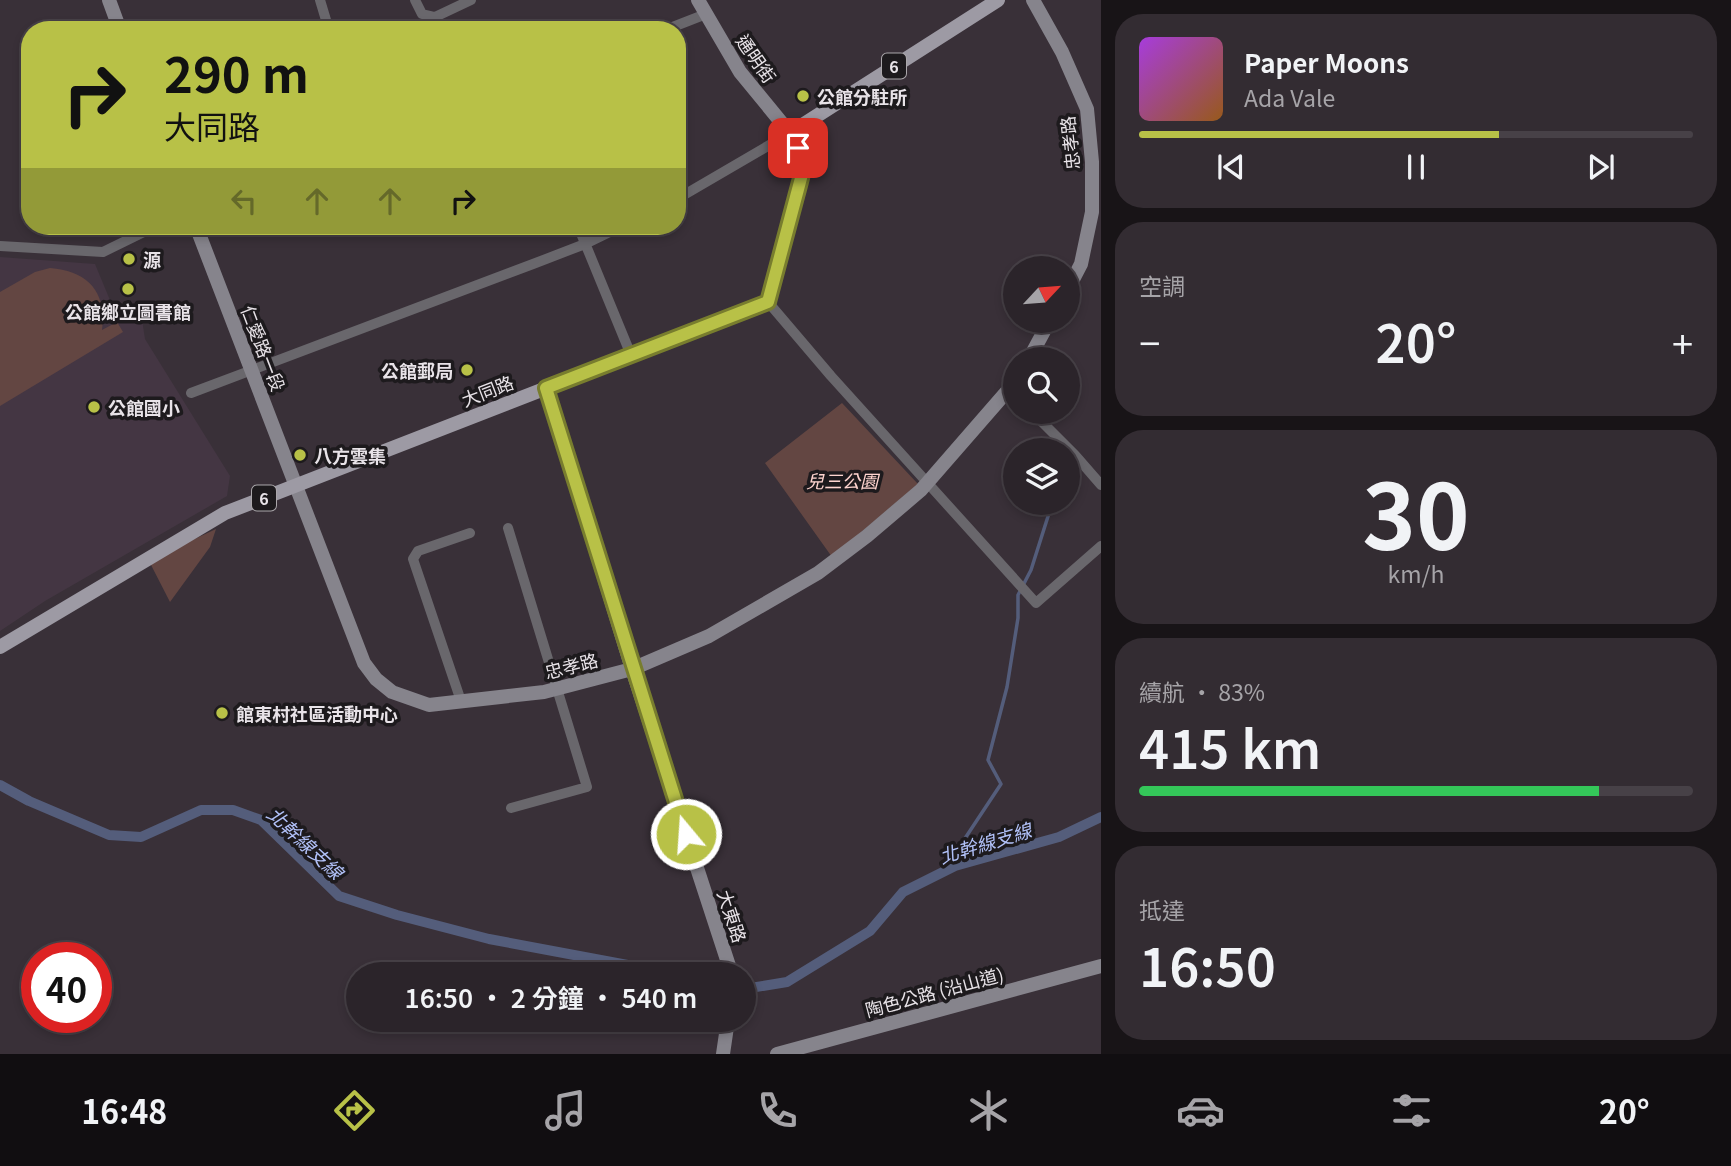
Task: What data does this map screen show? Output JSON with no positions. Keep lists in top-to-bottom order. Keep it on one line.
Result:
{"streets":{"main road":["6","大同路"],"street":["通明街","忠孝路","仁愛路一段","大東路","陶色公路 (沿山道)"]},"crossings":[["通明街","6"],["忠孝路","仁愛路一段"],["忠孝路","大同路"],["忠孝路","大東路"],["仁愛路一段","大同路"],["大同路","大東路"]],"water":["北幹線支線"],"parks":["兒三公園"],"places":["公館分駐所","源","公館鄉立圖書館","公館郵局","公館國小","八方雲集","館東村社區活動中心"],"north":"top right","page":{"turn":["290 m","大同路"],"song":["Paper Moons","Ada Vale"],"tile":["空調",["30","km/h"],["續航 · 83%","415 km"],["抵達","16:50"]],"heat":["−","20°","+"],"limit":"40","trip":"16:50 · 2 分鐘 · 540 m","tabs":["16:48","20°"]}}
